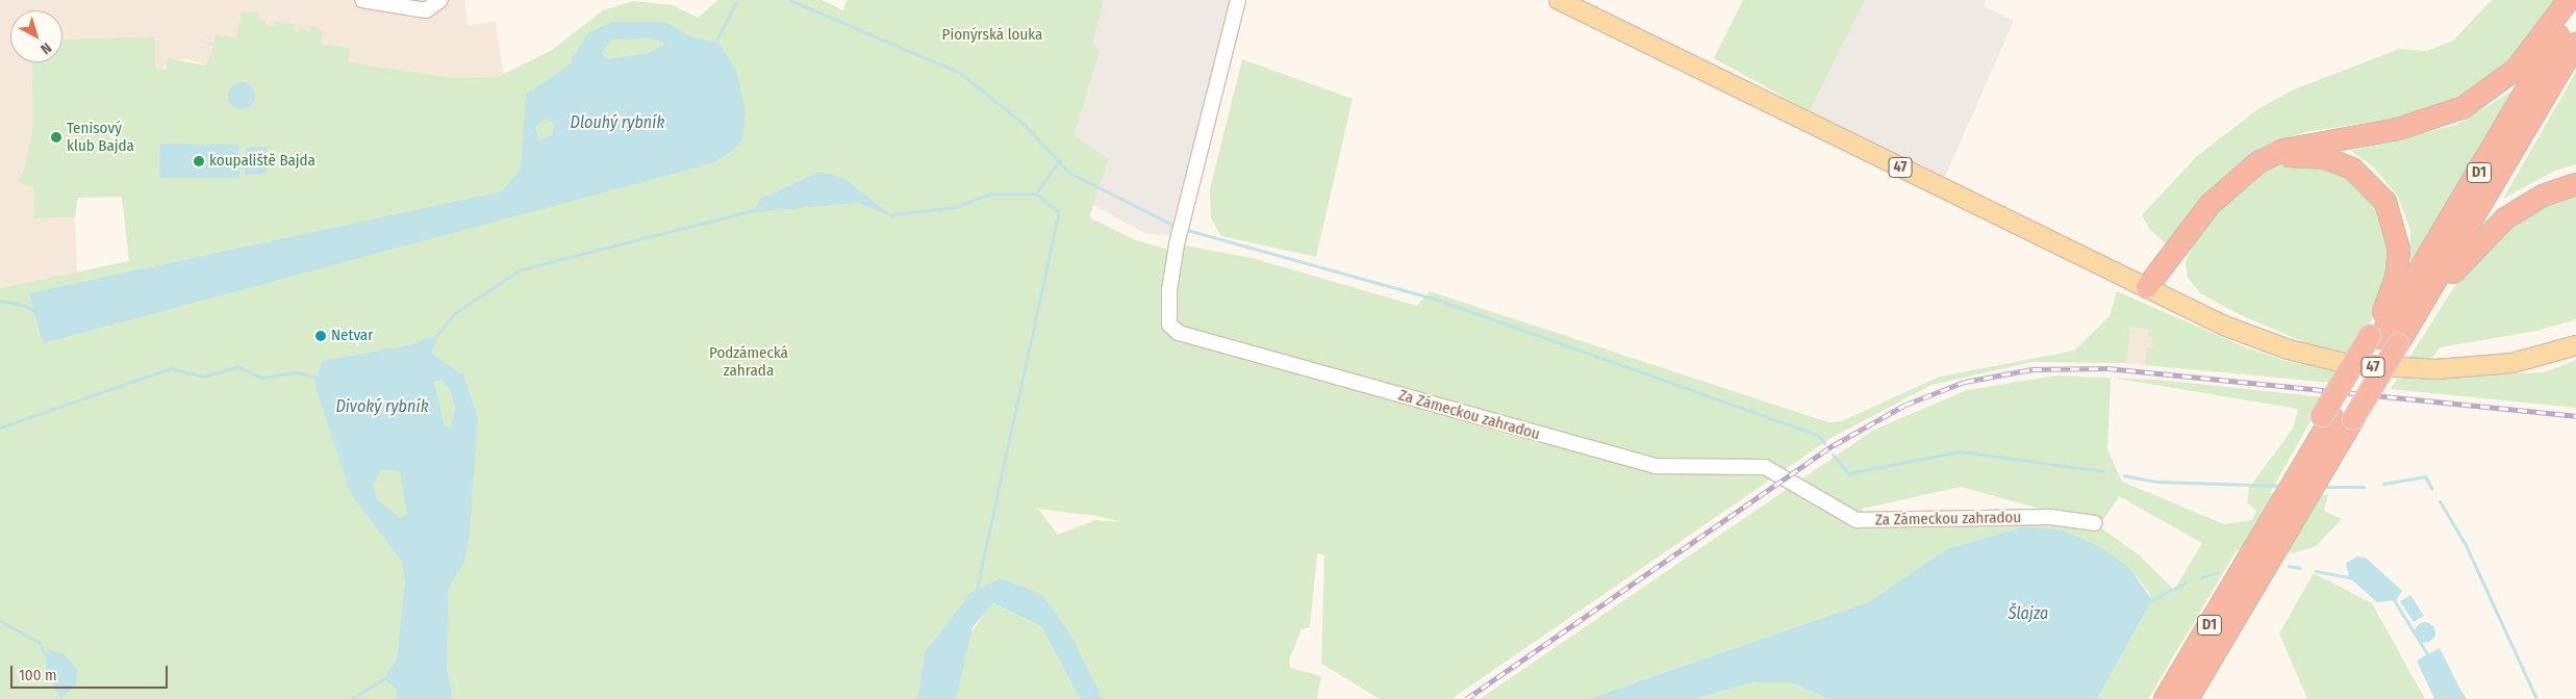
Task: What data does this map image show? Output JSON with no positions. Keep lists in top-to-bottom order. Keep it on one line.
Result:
{"streets":{"highway":["D1"],"main road":["47"],"street":["Za Zámeckou zahradou"]},"water":["Dlouhý rybník","Divoký rybník","Šlajza"],"parks":["Pionýrská louka","Podzámecká zahrada"],"places":["Tenisový klub Bajda","koupaliště Bajda","Netvar"],"scale_bar":"100 m","north":"bottom right"}
